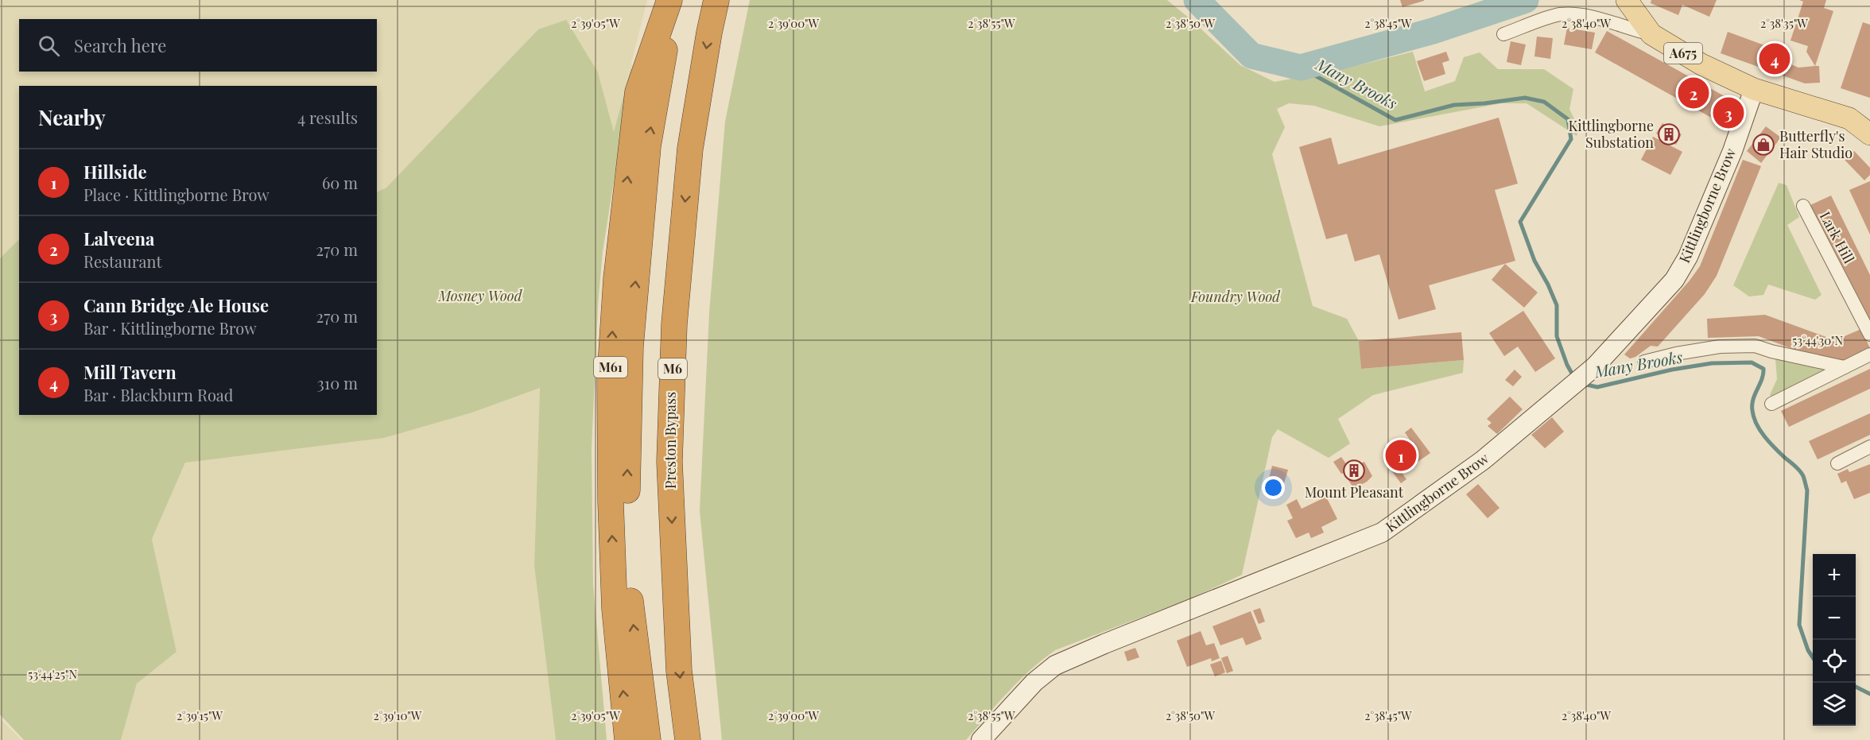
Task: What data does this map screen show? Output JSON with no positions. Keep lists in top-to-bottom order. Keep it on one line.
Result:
{"streets":{"highway":["M61","M6","Preston Bypass"],"main road":["A675"],"street":["Kittlingborne Brow","Lark Hill"]},"crossings":[["A675","Kittlingborne Brow"]],"water":["Many Brooks"],"parks":["Mosney Wood","Foundry Wood"],"places":{"building":["Kittlingborne Substation","Mount Pleasant"],"shop":["Butterfly's Hair Studio"]},"page":{"search":"Search here","pins":["4","2","3","1"],"heading":["Nearby","4 results"],"list":[{"mark":"1","name":"Hillside","note":"Place · Kittlingborne Brow","value":"60 m"},{"mark":"2","name":"Lalveena","note":"Restaurant","value":"270 m"},{"mark":"3","name":"Cann Bridge Ale House","note":"Bar · Kittlingborne Brow","value":"270 m"},{"mark":"4","name":"Mill Tavern","note":"Bar · Blackburn Road","value":"310 m"}],"map_buttons":["+","−"]},"coordinates":["2°39'05\"W","2°39'00\"W","2°38'55\"W","2°38'50\"W","2°38'45\"W","2°38'40\"W","2°38'35\"W","53°44'30\"N","53°44'25\"N","2°39'15\"W","2°39'10\"W"]}
